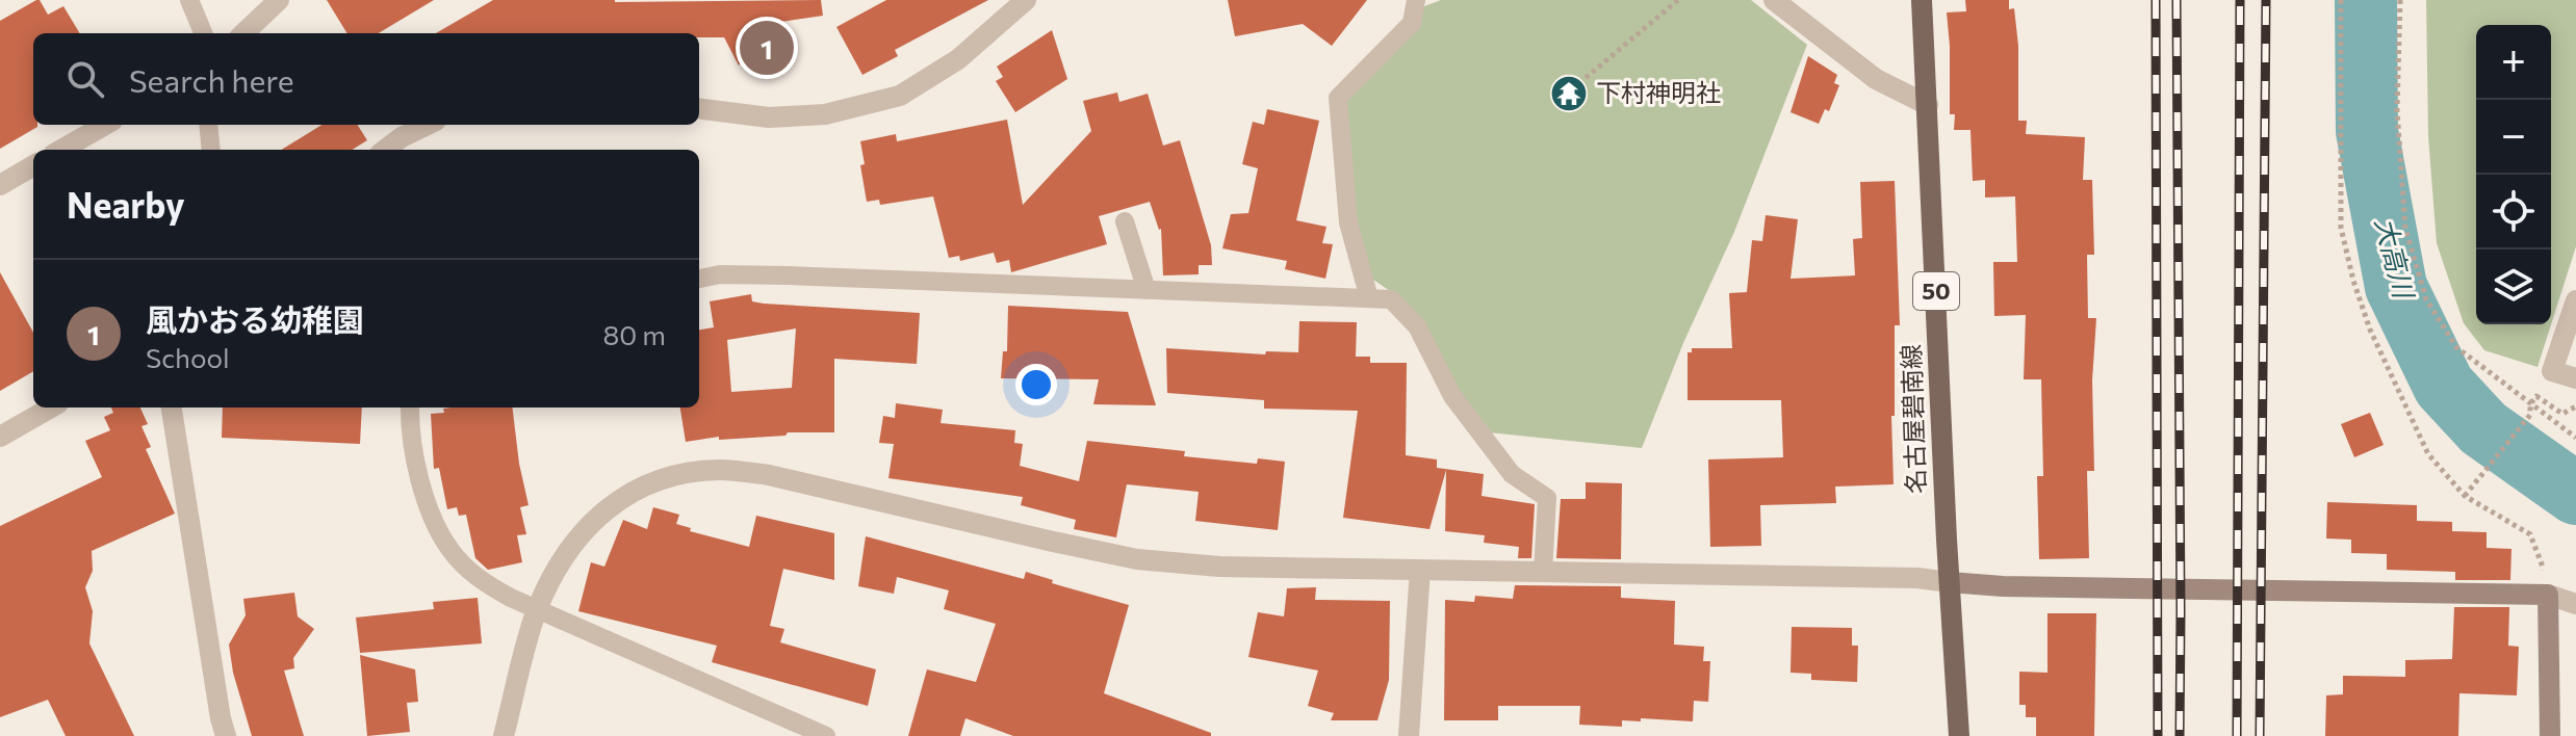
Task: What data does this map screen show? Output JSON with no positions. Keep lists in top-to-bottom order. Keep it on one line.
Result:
{"streets":{"main road":["50","名古屋碧南線"]},"water":["大高川"],"places":{"temple":["下村神明社"]},"page":{"pins":"1","map_buttons":["+","−"],"search":"Search here","heading":"Nearby","list":[{"mark":"1","name":"風かおる幼稚園","note":"School","value":"80 m"}]}}
